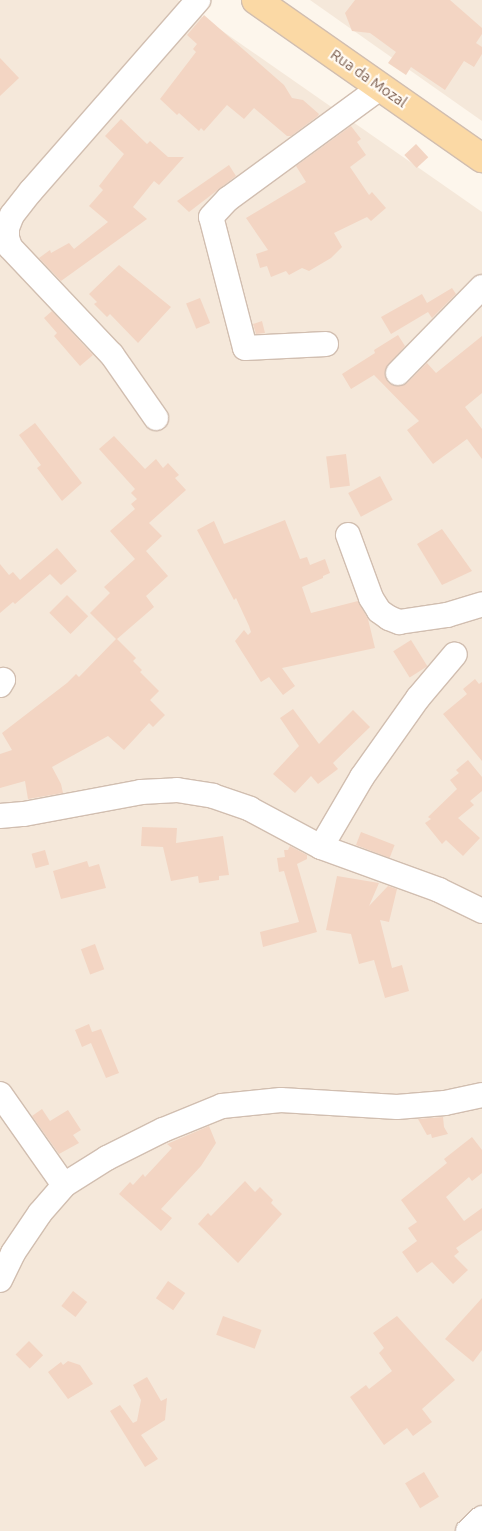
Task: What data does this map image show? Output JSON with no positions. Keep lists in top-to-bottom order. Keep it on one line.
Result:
{"streets":{"main road":["Rua da Mozal"]}}
